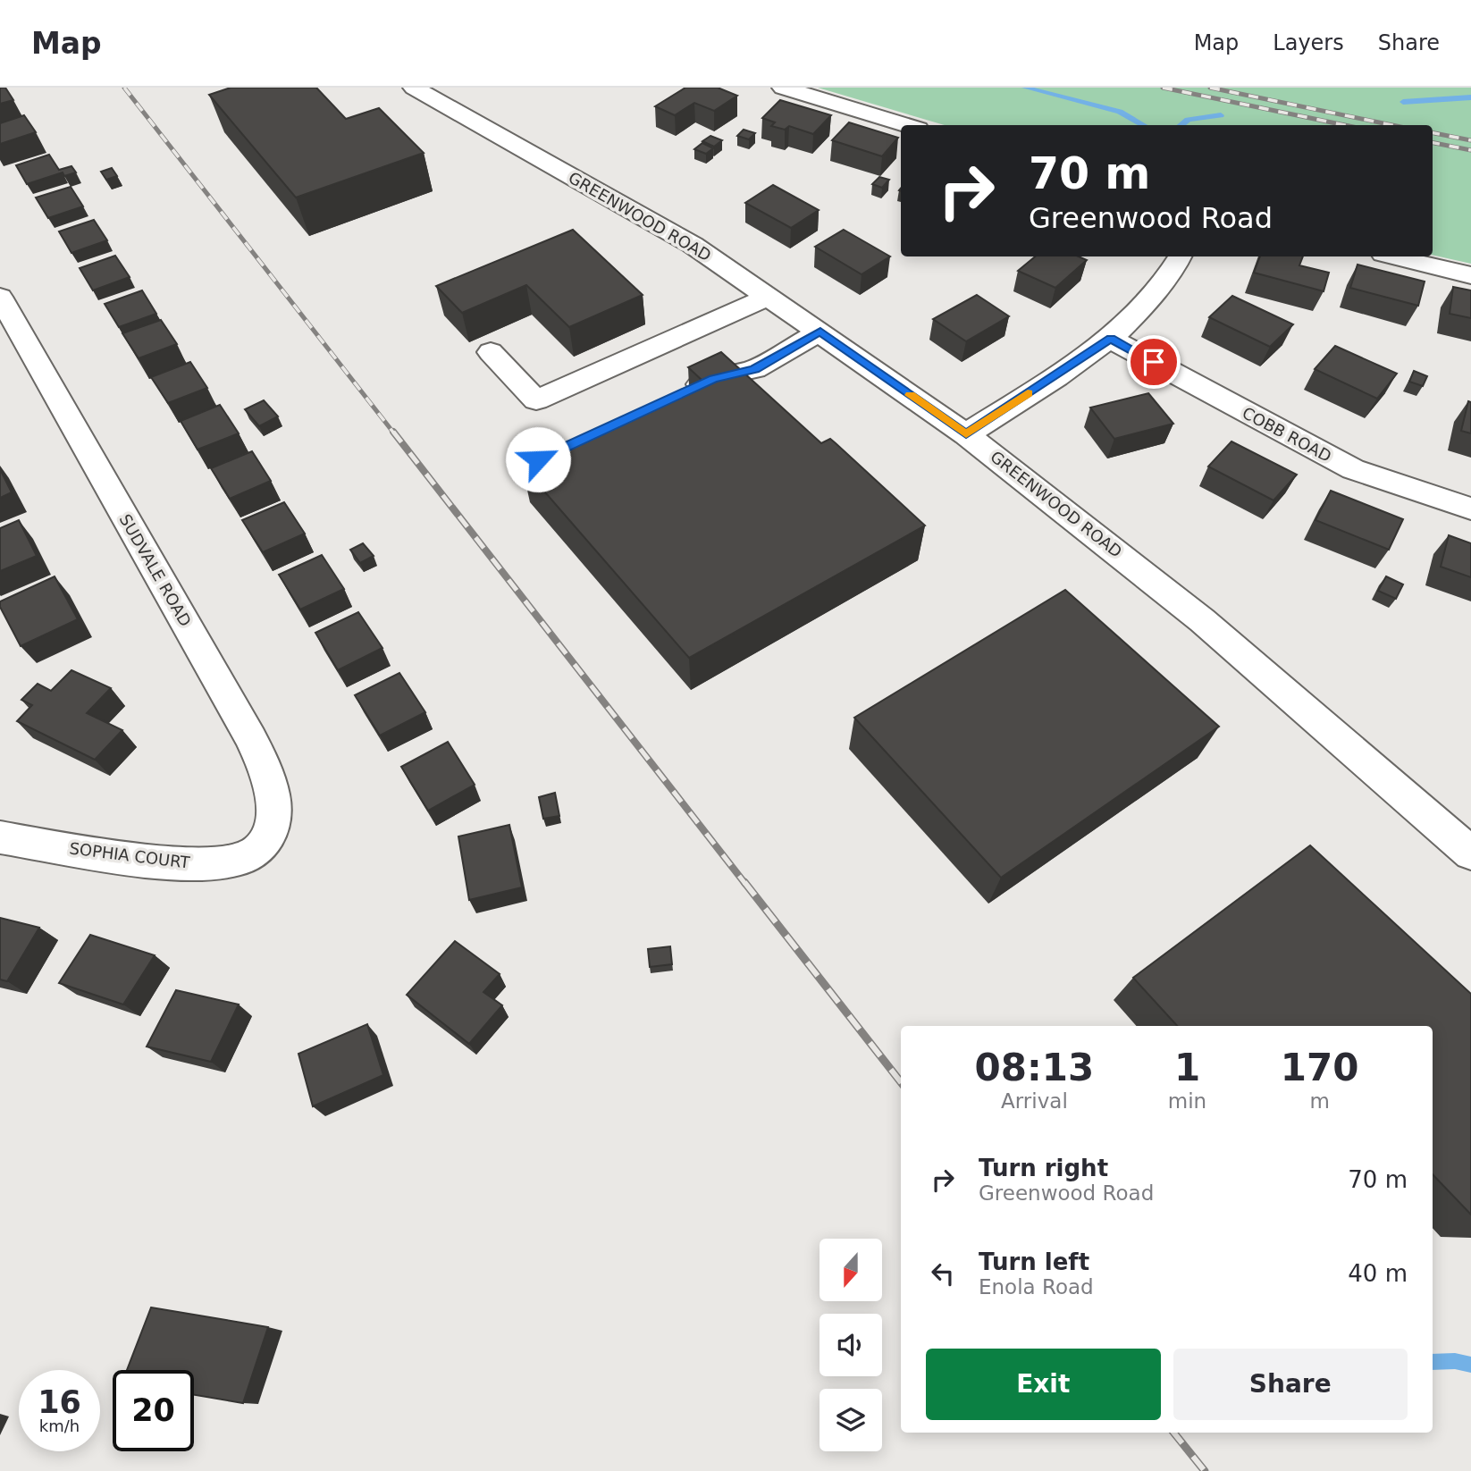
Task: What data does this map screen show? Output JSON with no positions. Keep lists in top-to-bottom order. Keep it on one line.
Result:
{"streets":{"street":["GREENWOOD ROAD","COBB ROAD","SUDVALE ROAD","SOPHIA COURT"]},"crossings":[["SUDVALE ROAD","SOPHIA COURT"]],"north":"bottom","page":{"header":"Map","nav":["Map","Layers","Share"],"turn":["70 m","Greenwood Road"],"eta":["08:13","Arrival","1","min","170","m"],"list":[{"name":"Turn right","note":"Greenwood Road","value":"70 m"},{"name":"Turn left","note":"Enola Road","value":"40 m"}],"buttons":["Exit","Share"],"speed":"16 km/h","limit":"20"}}
